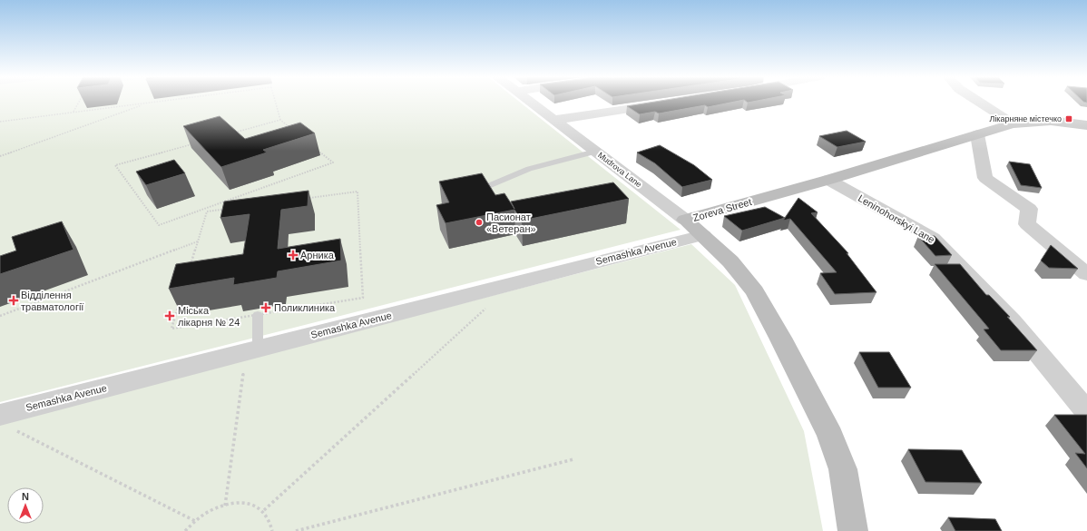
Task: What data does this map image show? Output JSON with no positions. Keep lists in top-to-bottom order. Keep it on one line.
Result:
{"streets":{"street":["Mudrova Lane","Zoreva Street","Leninohorskyi Lane","Semashka Avenue"]},"crossings":[["Mudrova Lane","Zoreva Street"],["Zoreva Street","Leninohorskyi Lane"],["Zoreva Street","Semashka Avenue"]],"places":{"transit":["Лікарняне містечко"],"other":["Пасионат «Ветеран»"],"health":["Арника","Відділення травматології","Поликлиника","Міська лікарня № 24"]},"north":"top"}
